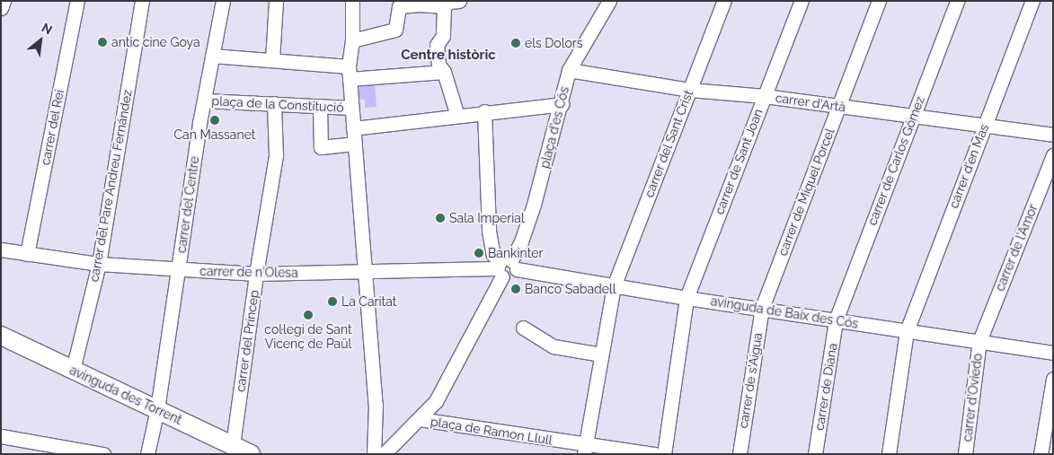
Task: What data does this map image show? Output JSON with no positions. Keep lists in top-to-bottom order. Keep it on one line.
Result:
{"streets":{"main road":["avinguda des Torrent"],"street":["carrer d'Artà","plaça de la Constitució","carrer del Rei","plaça d'es Cós","carrer del Sant Crist","carrer de Carlos Gómez","carrer de Sant Joan","carrer d'en Mas","carrer del Pare Andreu Fernández","carrer de Miquel Porcel","carrer del Centre","carrer de l'Amor","carrer de n'Olesa","avinguda de Baix des Cós","carrer del Príncep","carrer de s'Aigua","carrer de Diana","carrer d'Oviedo","plaça de Ramon Llull"]},"crossings":[["carrer d'Artà","plaça d'es Cós"],["carrer d'Artà","carrer del Sant Crist"],["carrer d'Artà","carrer de Carlos Gómez"],["carrer d'Artà","carrer de Sant Joan"],["carrer d'Artà","carrer d'en Mas"],["carrer d'Artà","carrer de Miquel Porcel"],["plaça de la Constitució","carrer del Centre"],["plaça de la Constitució","carrer del Príncep"],["carrer del Rei","carrer de n'Olesa"],["plaça d'es Cós","carrer de n'Olesa"],["plaça d'es Cós","avinguda de Baix des Cós"],["plaça d'es Cós","plaça de Ramon Llull"],["carrer del Sant Crist","avinguda de Baix des Cós"],["carrer del Sant Crist","plaça de Ramon Llull"],["carrer de Carlos Gómez","avinguda de Baix des Cós"],["carrer de Carlos Gómez","carrer de Diana"],["carrer de Sant Joan","avinguda de Baix des Cós"],["carrer d'en Mas","avinguda de Baix des Cós"],["carrer del Pare Andreu Fernández","carrer de n'Olesa"],["carrer del Pare Andreu Fernández","avinguda des Torrent"],["carrer de Miquel Porcel","avinguda de Baix des Cós"],["carrer de Miquel Porcel","carrer de s'Aigua"],["carrer del Centre","carrer de n'Olesa"],["carrer del Centre","avinguda des Torrent"],["carrer de l'Amor","avinguda de Baix des Cós"],["carrer de l'Amor","carrer d'Oviedo"],["carrer de n'Olesa","avinguda de Baix des Cós"],["carrer de n'Olesa","carrer del Príncep"],["avinguda de Baix des Cós","carrer de s'Aigua"],["avinguda de Baix des Cós","carrer de Diana"],["avinguda de Baix des Cós","carrer d'Oviedo"],["carrer del Príncep","avinguda des Torrent"]],"districts":["Centre històric"],"places":["antic cine Goya","els Dolors","Can Massanet","Sala Imperial","Bankinter","Banco Sabadell","La Caritat","col·legi de Sant Vicenç de Paül"],"north":"top right"}
